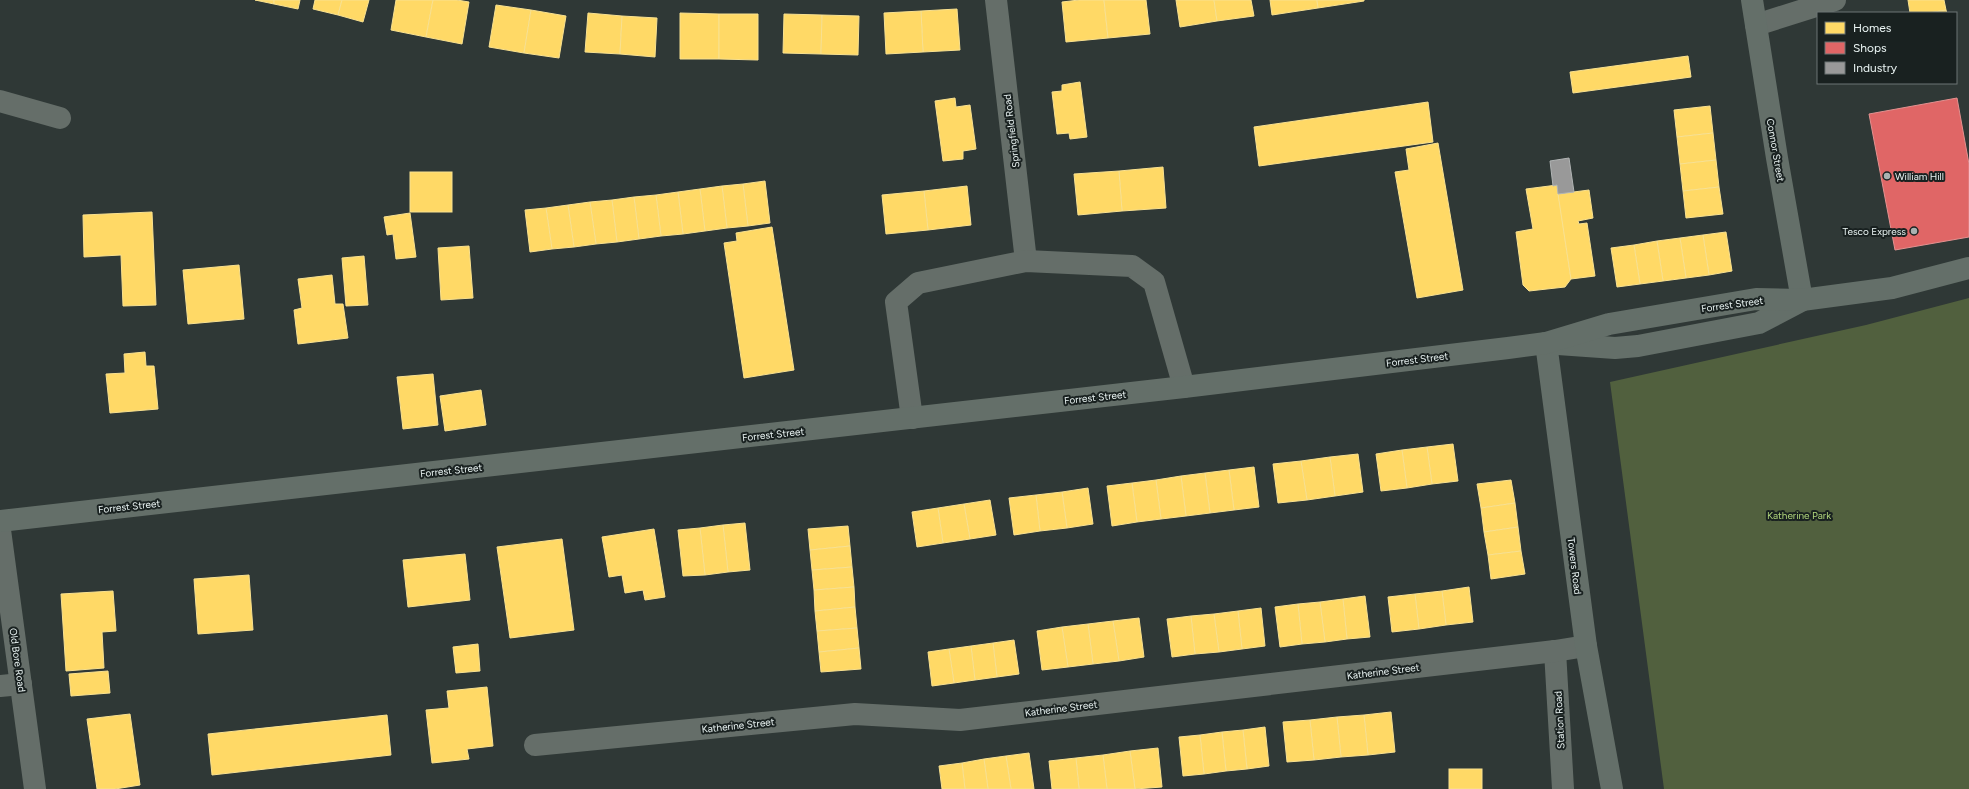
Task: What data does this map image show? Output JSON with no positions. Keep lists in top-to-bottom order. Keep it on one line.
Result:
{"streets":{"main road":["Connor Street","Forrest Street","Towers Road"],"street":["Springfield Road","Old Bore Road","Katherine Street","Station Road"]},"crossings":[["Connor Street","Forrest Street"],["Forrest Street","Towers Road"],["Towers Road","Katherine Street"],["Katherine Street","Station Road"]],"parks":["Katherine Park"],"places":["William Hill","Tesco Express"],"legend":["Homes","Shops","Industry"]}
